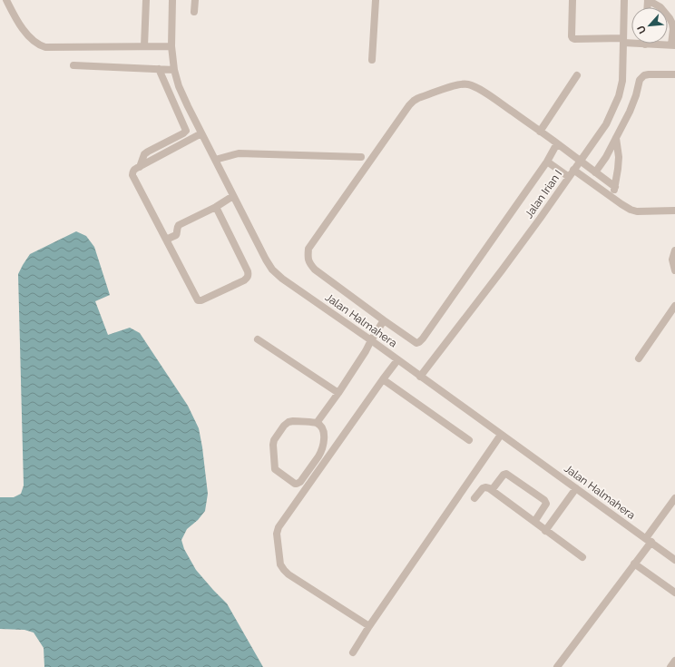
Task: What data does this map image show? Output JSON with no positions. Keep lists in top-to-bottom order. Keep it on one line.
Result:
{"streets":{"street":["Jalan Irian I","Jalan Halmahera"]},"crossings":[["Jalan Irian I","Jalan Halmahera"]],"north":"bottom left"}
